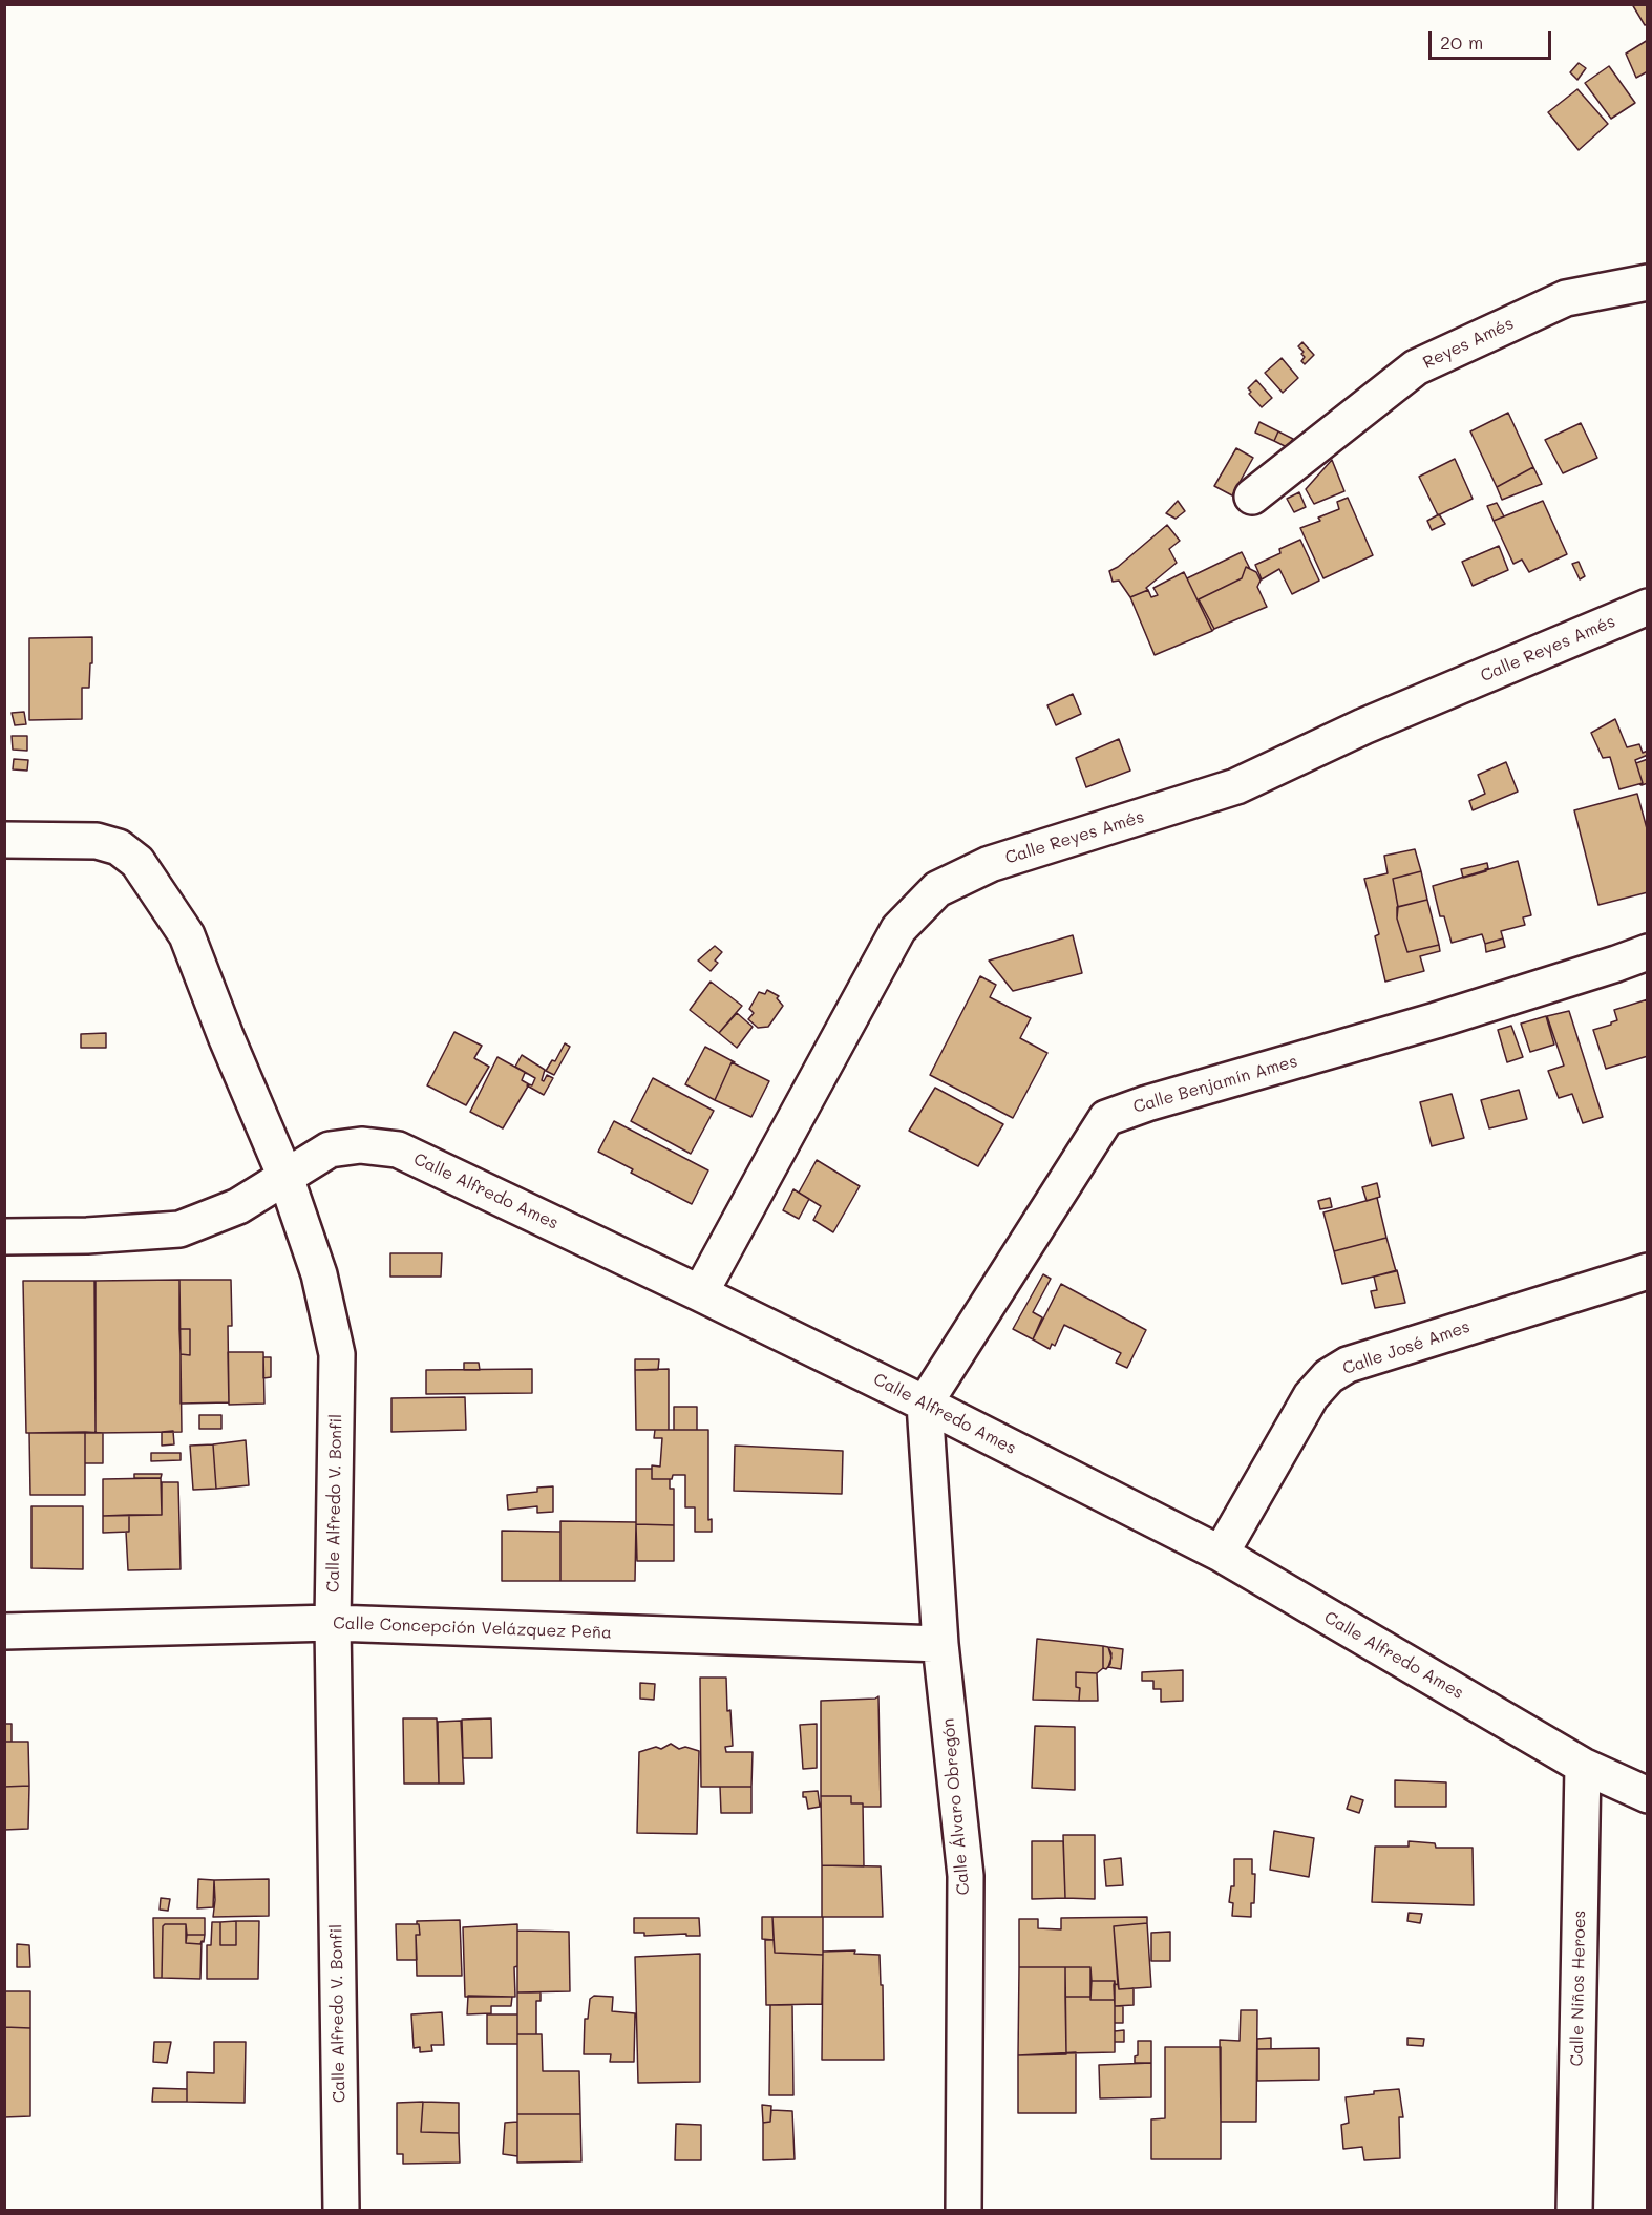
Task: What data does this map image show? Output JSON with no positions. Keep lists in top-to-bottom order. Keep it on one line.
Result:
{"streets":{"street":["Reyes Amés","Calle Reyes Amés","Calle Benjamín Ames","Calle Alfredo Ames","Calle José Ames","Calle Alfredo V. Bonfil","Calle Concepción Velázquez Peña","Calle Álvaro Obregón","Calle Niños Heroes"]},"crossings":[["Calle Reyes Amés","Calle Alfredo Ames"],["Calle Benjamín Ames","Calle Alfredo Ames"],["Calle Benjamín Ames","Calle Álvaro Obregón"],["Calle Alfredo Ames","Calle José Ames"],["Calle Alfredo Ames","Calle Alfredo V. Bonfil"],["Calle Alfredo Ames","Calle Álvaro Obregón"],["Calle Alfredo Ames","Calle Niños Heroes"],["Calle Alfredo V. Bonfil","Calle Concepción Velázquez Peña"],["Calle Concepción Velázquez Peña","Calle Álvaro Obregón"]],"scale_bar":"20 m"}
